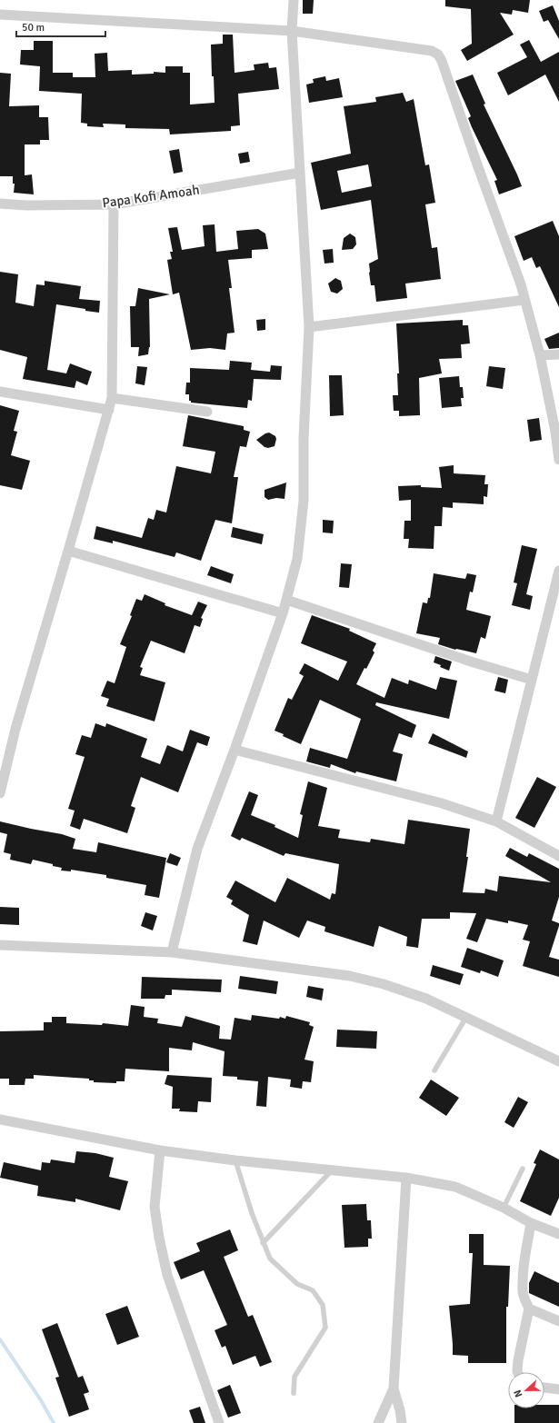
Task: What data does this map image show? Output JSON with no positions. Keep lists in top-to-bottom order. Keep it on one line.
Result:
{"streets":{"street":["Papa Kofi Amoah"]},"scale_bar":"50 m","north":"left"}
